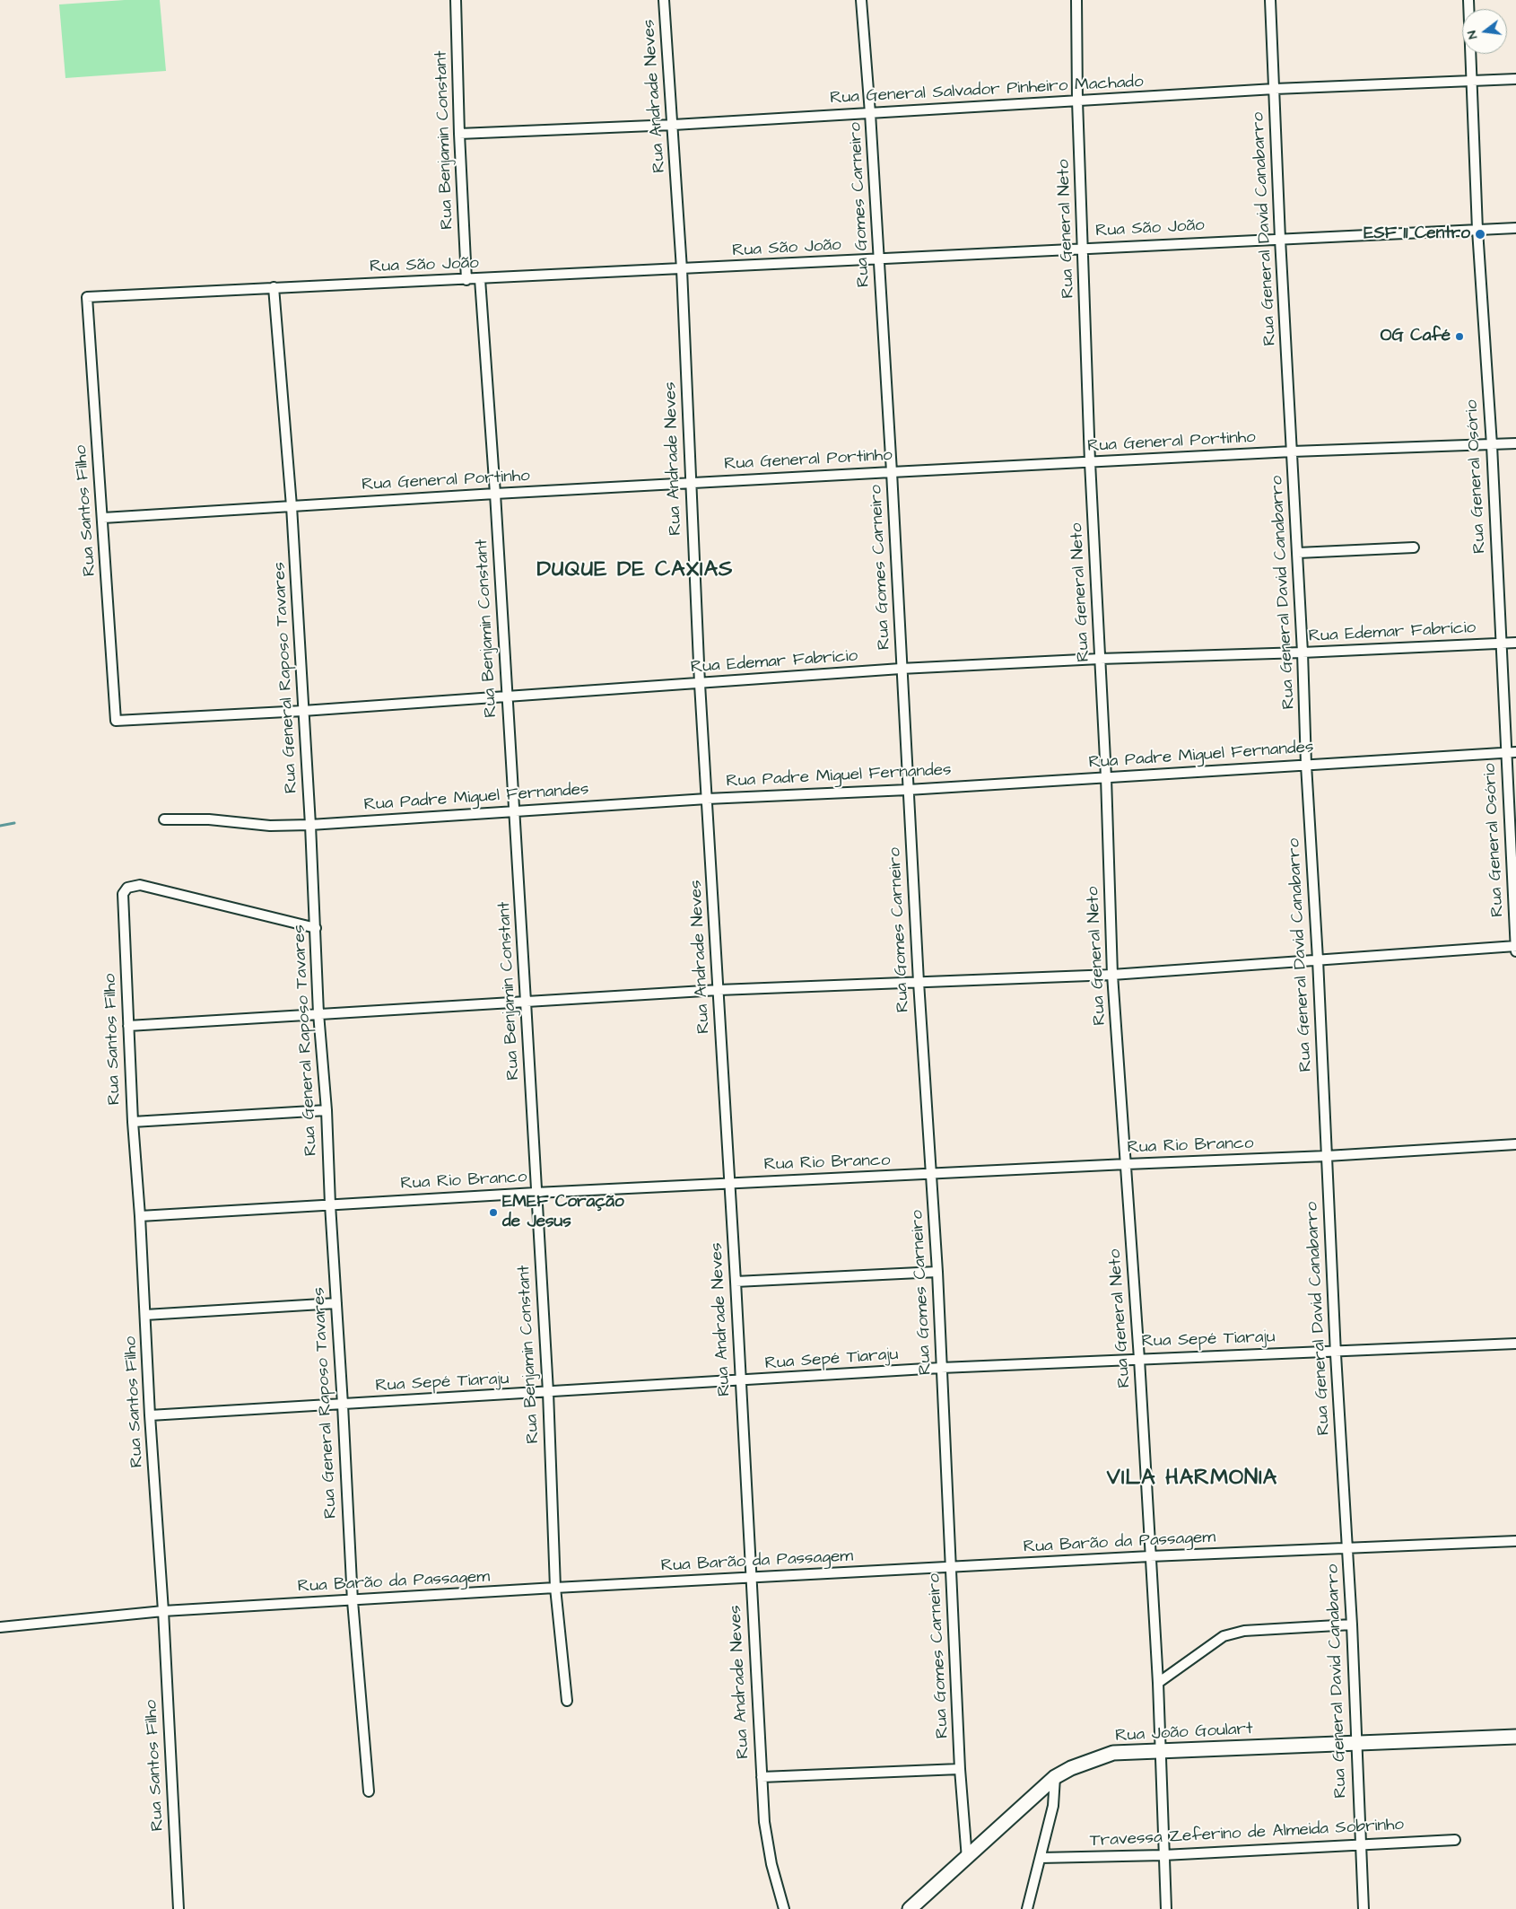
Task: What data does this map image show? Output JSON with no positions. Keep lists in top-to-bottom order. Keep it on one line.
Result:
{"streets":{"street":["Rua General Salvador Pinheiro Machado","Rua Andrade Neves","Rua Benjamin Constant","Rua Gomes Carneiro","Rua General Neto","Rua São João","Rua General David Canabarro","Rua General Portinho","Rua General Osório","Rua Santos Filho","Rua Edemar Fabrício","Rua General Raposo Tavares","Rua Padre Miguel Fernandes","Rua Rio Branco","Rua Sepé Tiaraju","Rua Barão da Passagem","Rua João Goulart","Travessa Zeferino de Almeida Sobrinho"]},"crossings":[["Rua General Salvador Pinheiro Machado","Rua Andrade Neves"],["Rua General Salvador Pinheiro Machado","Rua Benjamin Constant"],["Rua General Salvador Pinheiro Machado","Rua Gomes Carneiro"],["Rua General Salvador Pinheiro Machado","Rua General Neto"],["Rua General Salvador Pinheiro Machado","Rua General David Canabarro"],["Rua General Salvador Pinheiro Machado","Rua General Osório"],["Rua Andrade Neves","Rua São João"],["Rua Andrade Neves","Rua General Portinho"],["Rua Andrade Neves","Rua Edemar Fabrício"],["Rua Andrade Neves","Rua Padre Miguel Fernandes"],["Rua Andrade Neves","Rua Rio Branco"],["Rua Andrade Neves","Rua Sepé Tiaraju"],["Rua Andrade Neves","Rua Barão da Passagem"],["Rua Benjamin Constant","Rua São João"],["Rua Benjamin Constant","Rua General Portinho"],["Rua Benjamin Constant","Rua Edemar Fabrício"],["Rua Benjamin Constant","Rua Padre Miguel Fernandes"],["Rua Benjamin Constant","Rua Rio Branco"],["Rua Benjamin Constant","Rua Sepé Tiaraju"],["Rua Benjamin Constant","Rua Barão da Passagem"],["Rua Gomes Carneiro","Rua São João"],["Rua Gomes Carneiro","Rua General Portinho"],["Rua Gomes Carneiro","Rua Edemar Fabrício"],["Rua Gomes Carneiro","Rua Padre Miguel Fernandes"],["Rua Gomes Carneiro","Rua Rio Branco"],["Rua Gomes Carneiro","Rua Sepé Tiaraju"],["Rua Gomes Carneiro","Rua Barão da Passagem"],["Rua Gomes Carneiro","Rua João Goulart"],["Rua General Neto","Rua São João"],["Rua General Neto","Rua General Portinho"],["Rua General Neto","Rua Edemar Fabrício"],["Rua General Neto","Rua Padre Miguel Fernandes"],["Rua General Neto","Rua Rio Branco"],["Rua General Neto","Rua Sepé Tiaraju"],["Rua General Neto","Rua Barão da Passagem"],["Rua General Neto","Rua João Goulart"],["Rua General Neto","Travessa Zeferino de Almeida Sobrinho"],["Rua São João","Rua General David Canabarro"],["Rua São João","Rua General Osório"],["Rua São João","Rua Santos Filho"],["Rua São João","Rua General Raposo Tavares"],["Rua General David Canabarro","Rua General Portinho"],["Rua General David Canabarro","Rua Edemar Fabrício"],["Rua General David Canabarro","Rua Padre Miguel Fernandes"],["Rua General David Canabarro","Rua Rio Branco"],["Rua General David Canabarro","Rua Sepé Tiaraju"],["Rua General David Canabarro","Rua Barão da Passagem"],["Rua General David Canabarro","Rua João Goulart"],["Rua General David Canabarro","Travessa Zeferino de Almeida Sobrinho"],["Rua General Portinho","Rua General Osório"],["Rua General Portinho","Rua Santos Filho"],["Rua General Portinho","Rua General Raposo Tavares"],["Rua General Osório","Rua Edemar Fabrício"],["Rua General Osório","Rua Padre Miguel Fernandes"],["Rua Santos Filho","Rua Edemar Fabrício"],["Rua Santos Filho","Rua General Raposo Tavares"],["Rua Santos Filho","Rua Rio Branco"],["Rua Santos Filho","Rua Sepé Tiaraju"],["Rua Santos Filho","Rua Barão da Passagem"],["Rua Edemar Fabrício","Rua General Raposo Tavares"],["Rua General Raposo Tavares","Rua Padre Miguel Fernandes"],["Rua General Raposo Tavares","Rua Rio Branco"],["Rua General Raposo Tavares","Rua Sepé Tiaraju"],["Rua General Raposo Tavares","Rua Barão da Passagem"]],"districts":["DUQUE DE CAXIAS","VILA HARMONIA"],"places":["ESF 11 Centro","OG Café","EMEF Coração de Jesus"],"north":"left"}
